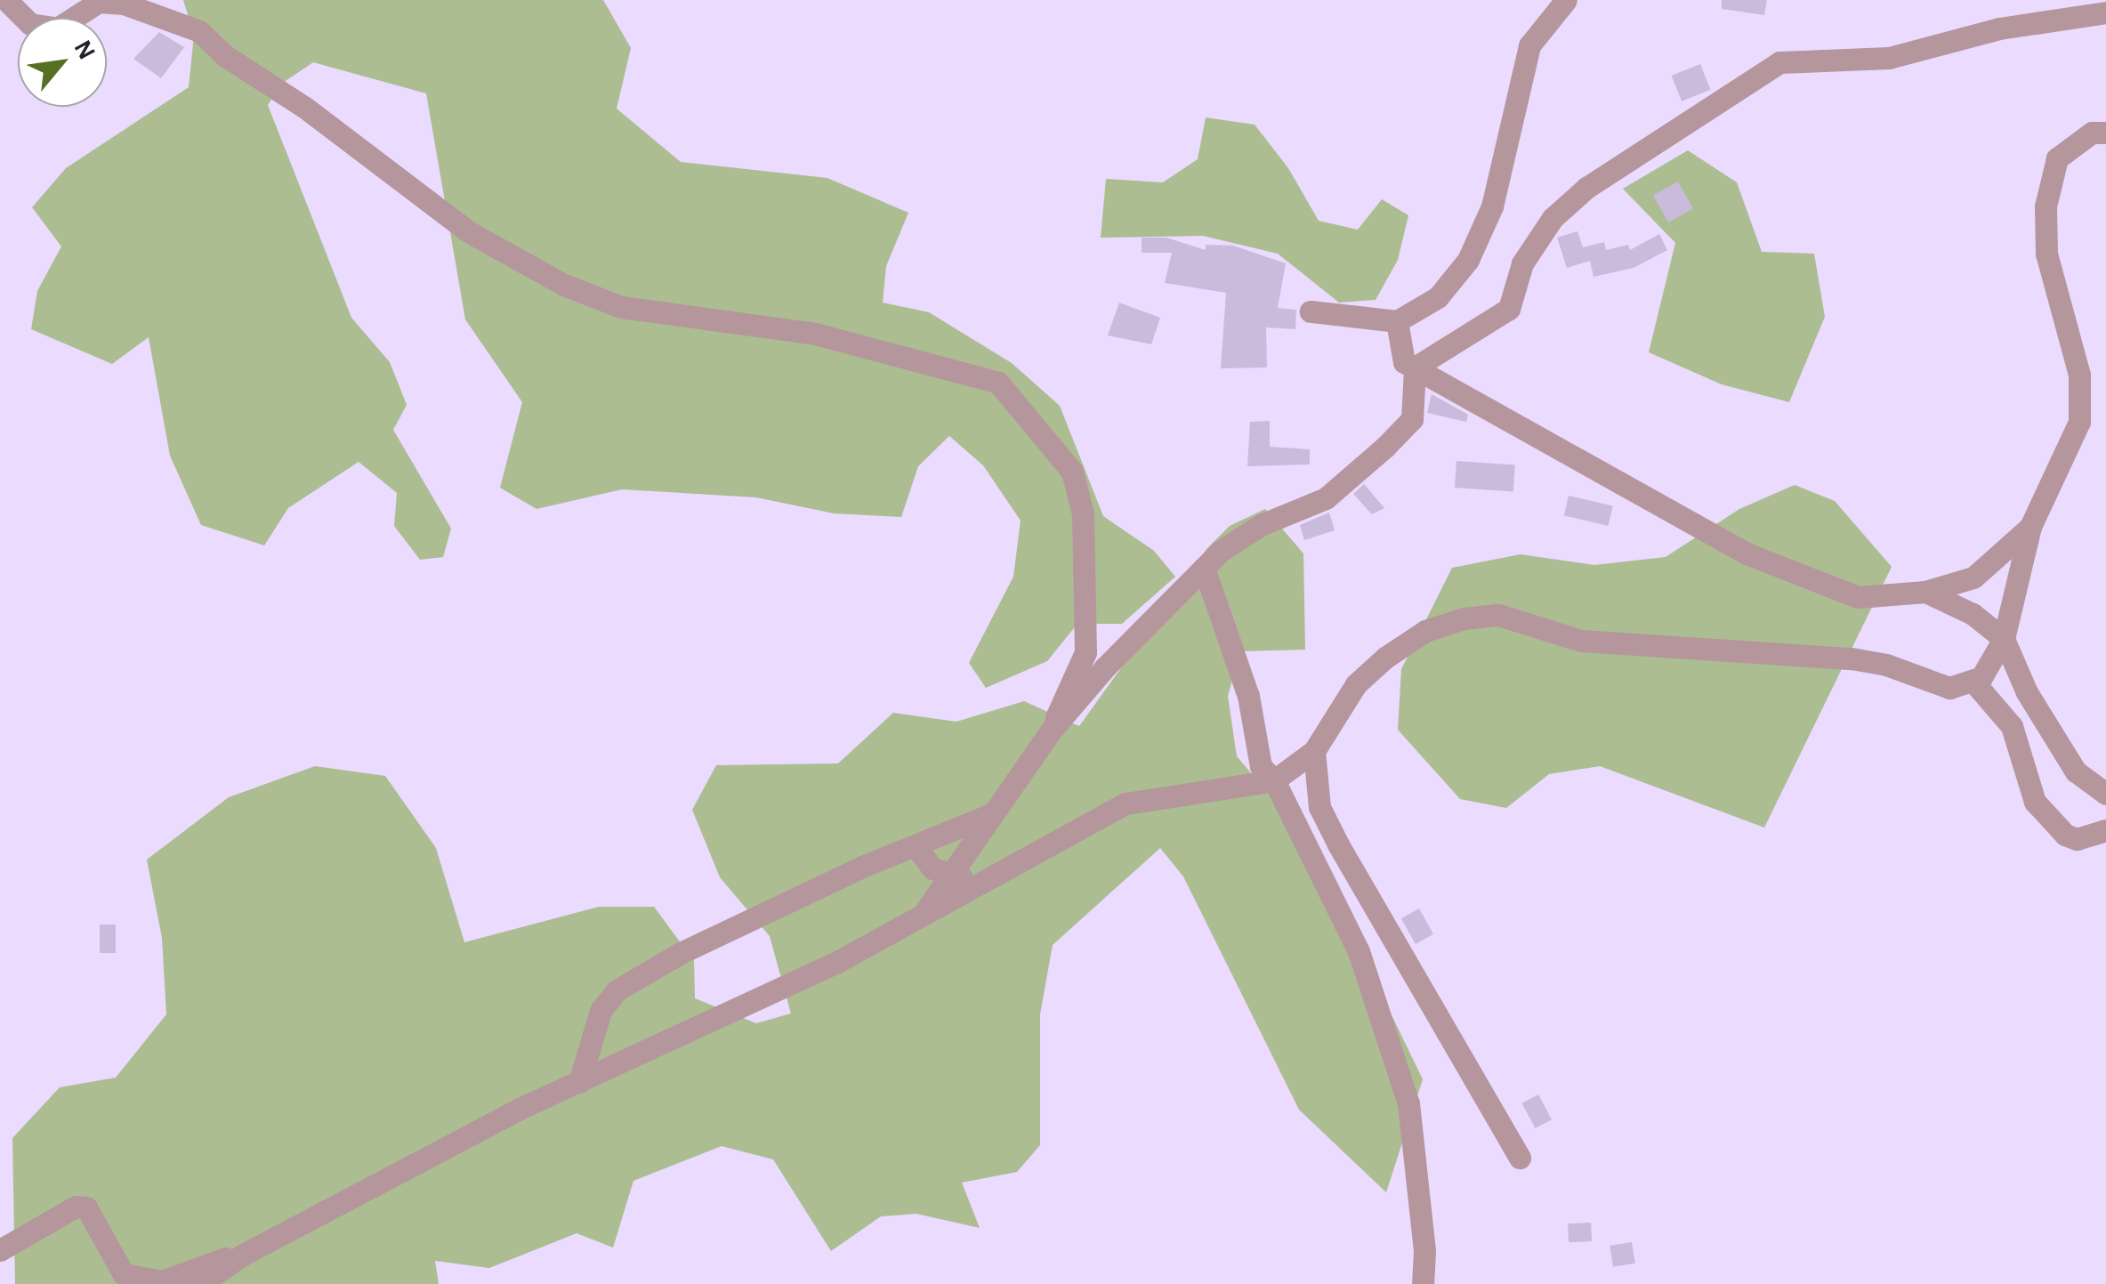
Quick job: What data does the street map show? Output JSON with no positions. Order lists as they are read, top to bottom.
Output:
{
  "north": "top right"
}
